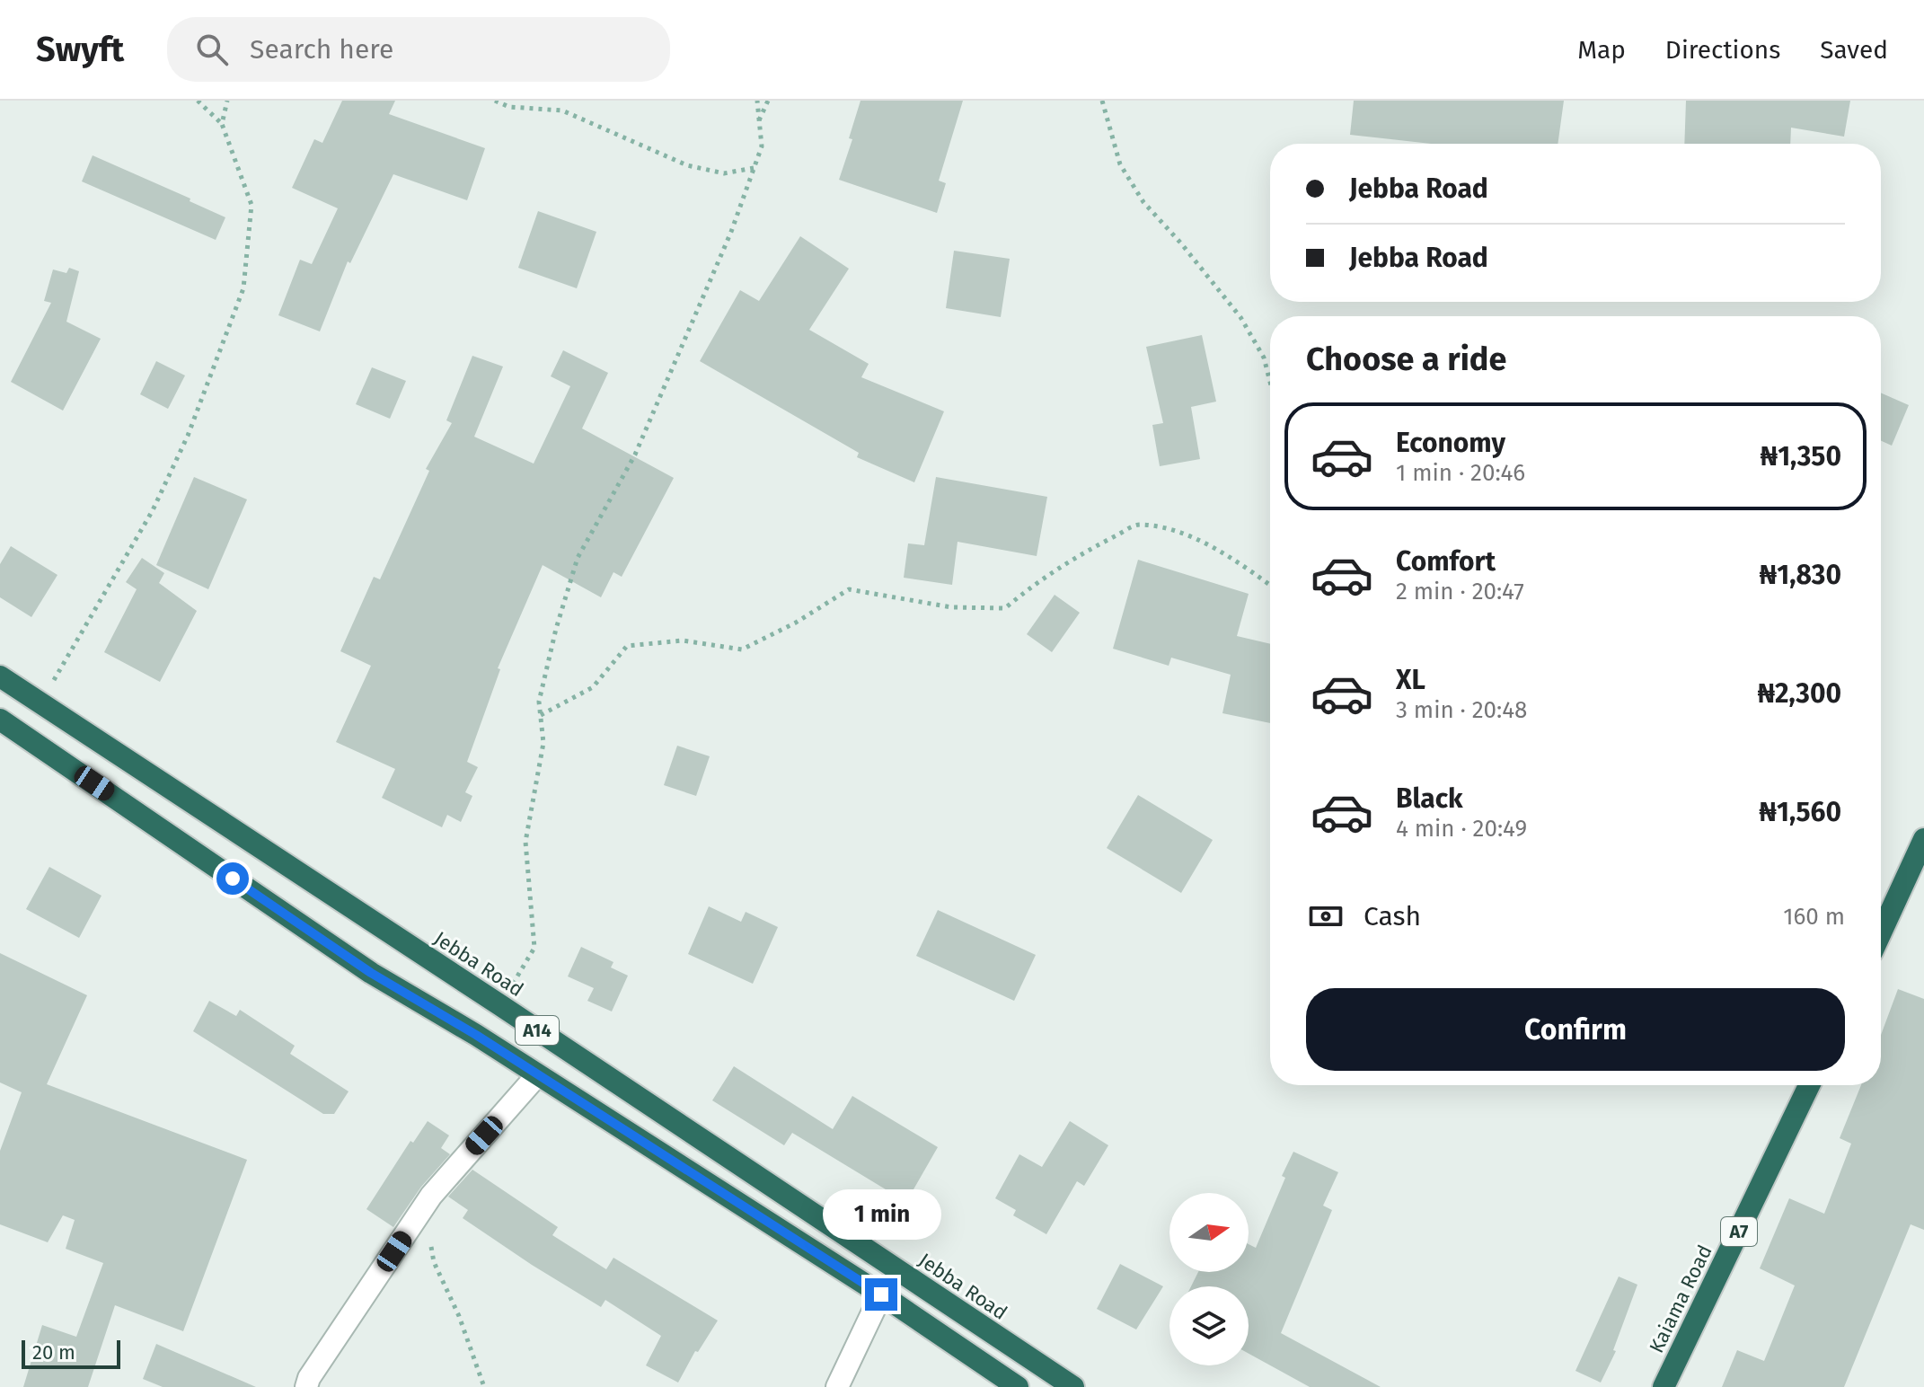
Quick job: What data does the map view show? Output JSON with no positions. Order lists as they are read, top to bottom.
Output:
{
  "streets": {
    "highway": [
      "Jebba Road",
      "A14",
      "A7",
      "Kaiama Road"
    ]
  },
  "scale_bar": "20 m",
  "north": "right",
  "page": {
    "header": "Swyft",
    "search": "Search here",
    "nav": ["Map", "Directions", "Saved"],
    "banner": ["Jebba Road", "Jebba Road"],
    "heading": "Choose a ride",
    "list": [
      {
        "name": "Economy",
        "note": "1 min · 20:46",
        "value": "₦1,350"
      },
      {
        "name": "Comfort",
        "note": "2 min · 20:47",
        "value": "₦1,830"
      },
      {
        "name": "XL",
        "note": "3 min · 20:48",
        "value": "₦2,300"
      },
      {
        "name": "Black",
        "note": "4 min · 20:49",
        "value": "₦1,560"
      }
    ],
    "pay": ["Cash", "160 m"],
    "buttons": "Confirm",
    "bubble": "1 min",
    "scale": "20 m"
  }
}
